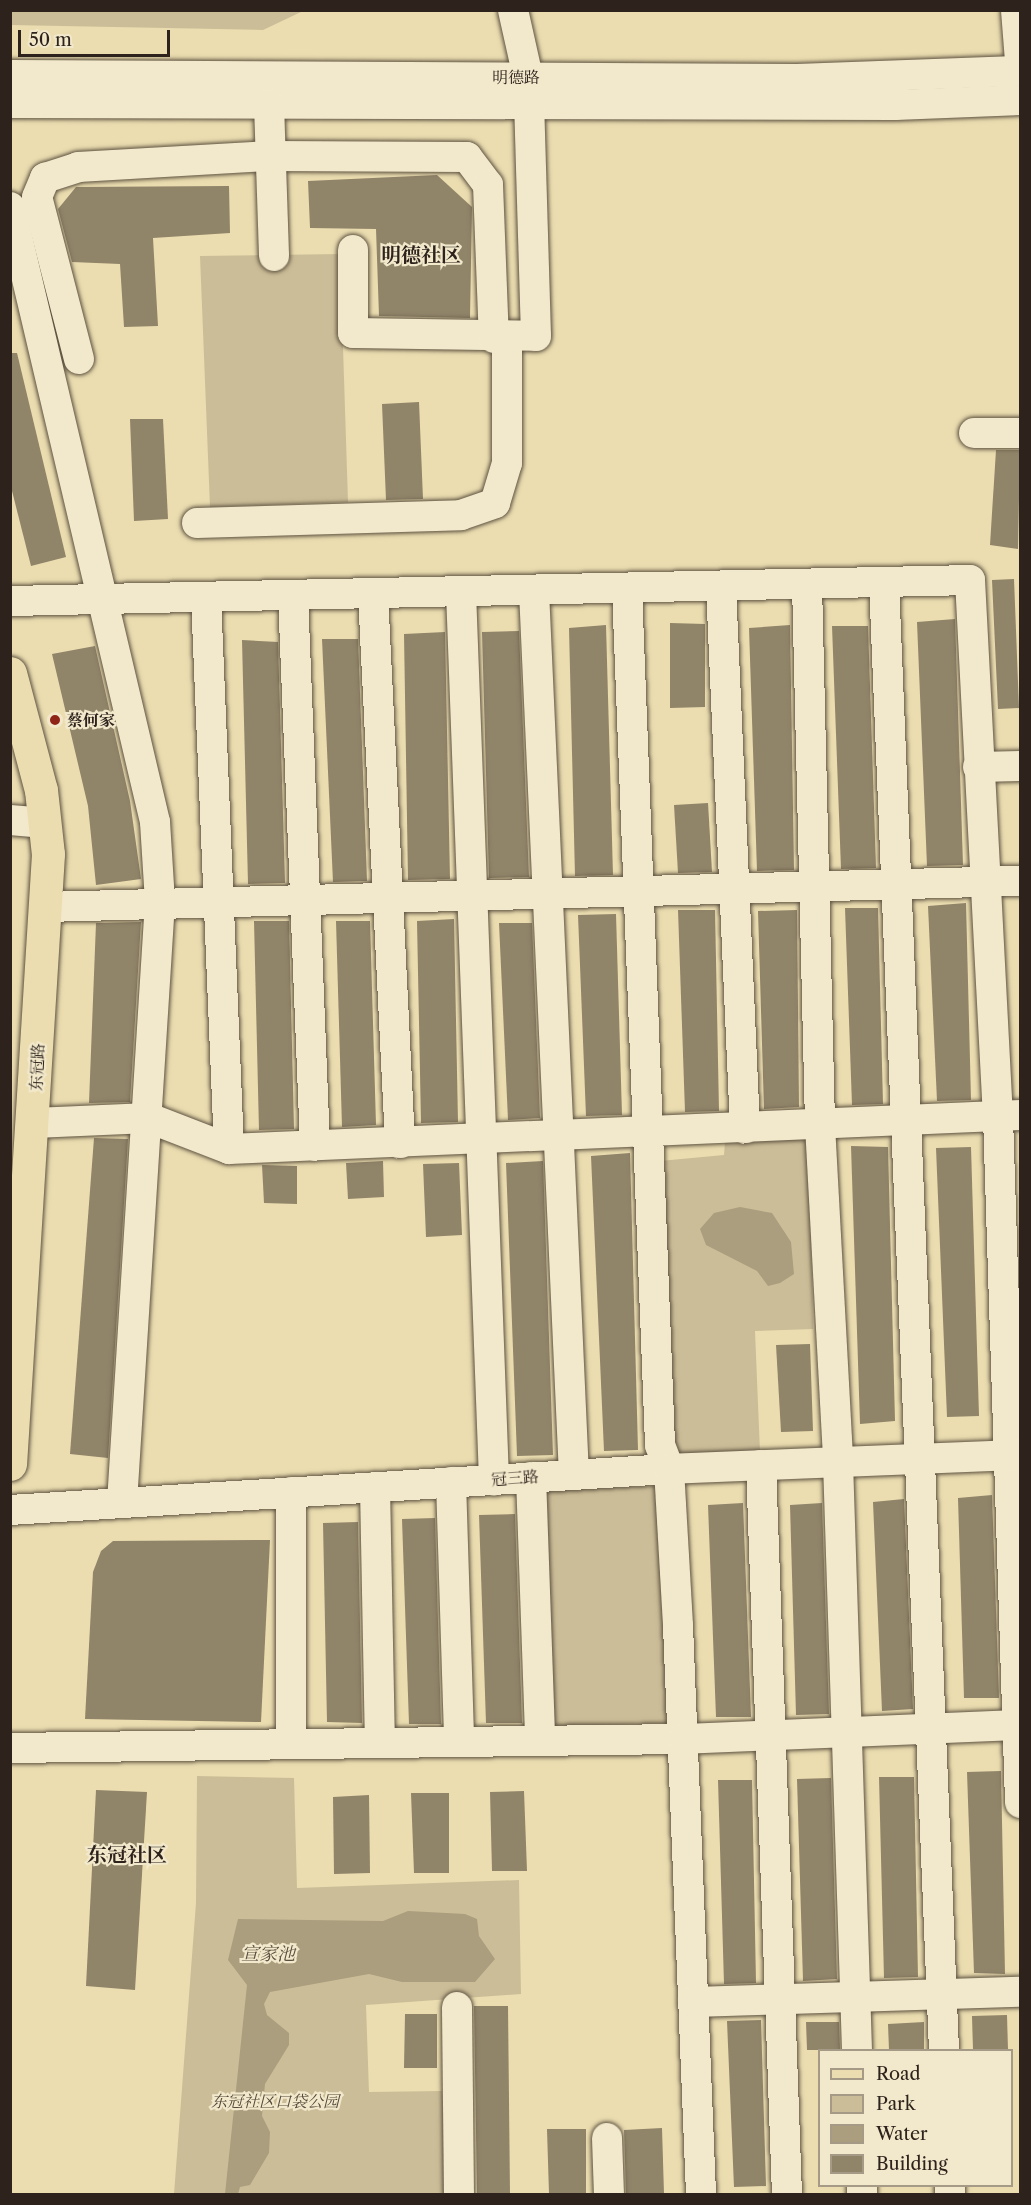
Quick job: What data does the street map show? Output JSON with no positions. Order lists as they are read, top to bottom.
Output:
{
  "streets": {
    "main road": ["东冠路"],
    "street": ["明德路", "冠三路"]
  },
  "districts": ["明德社区", "东冠社区"],
  "water": ["宣家池"],
  "parks": ["东冠社区口袋公园"],
  "places": ["蔡何家"],
  "legend": [
    "Road",
    "Park",
    "Water",
    "Building"
  ],
  "scale_bar": "50 m"
}
